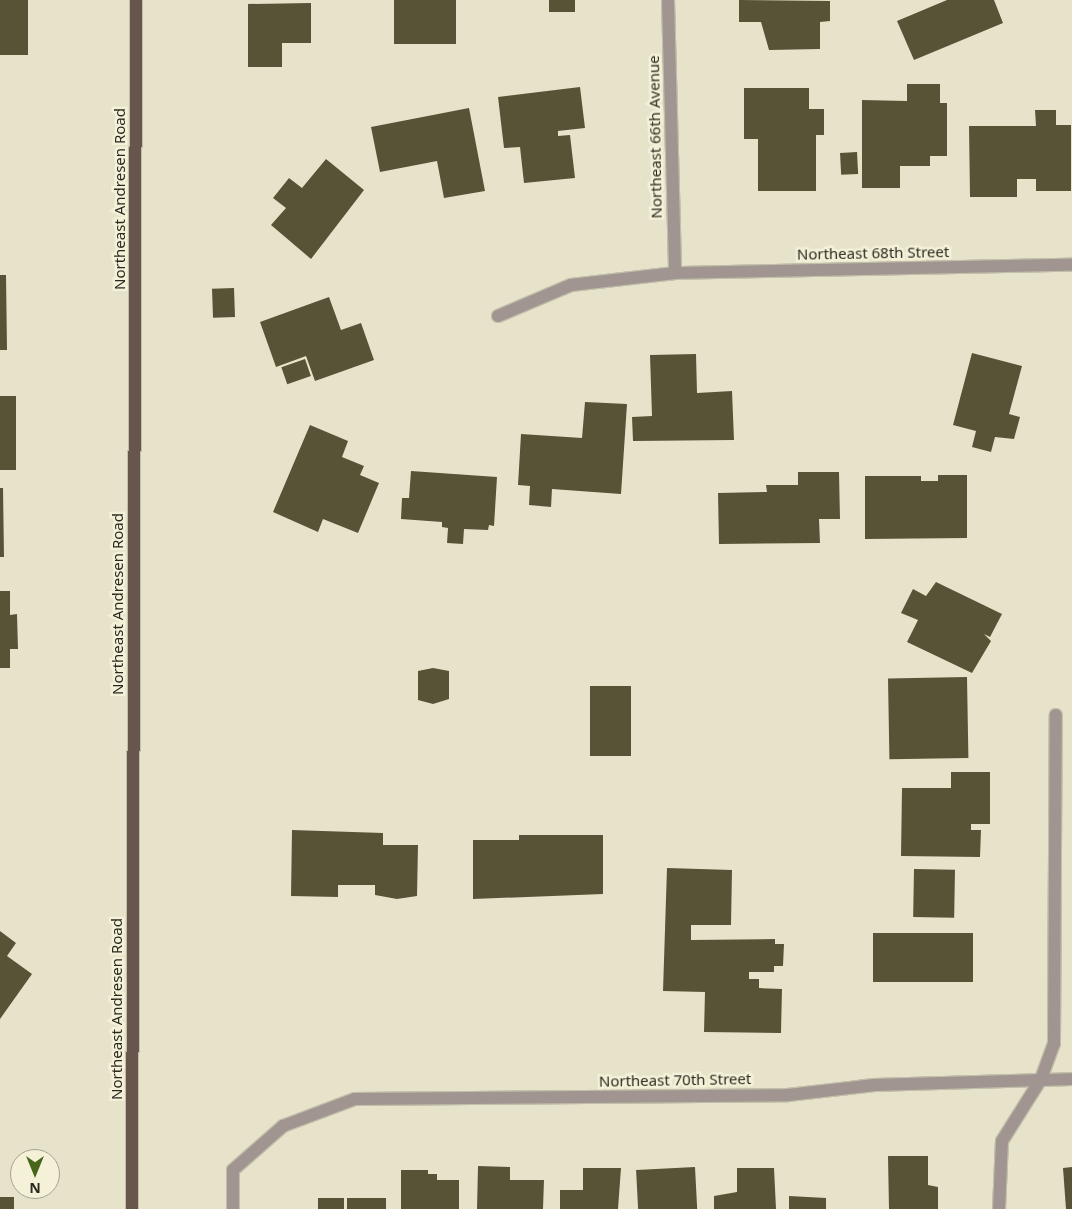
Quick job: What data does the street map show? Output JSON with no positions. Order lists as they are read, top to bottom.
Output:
{
  "streets": {
    "main road": ["Northeast Andresen Road"],
    "street": ["Northeast 66th Avenue", "Northeast 68th Street", "Northeast 70th Street"]
  },
  "crossings": [
    ["Northeast 66th Avenue", "Northeast 68th Street"]
  ],
  "north": "bottom"
}
